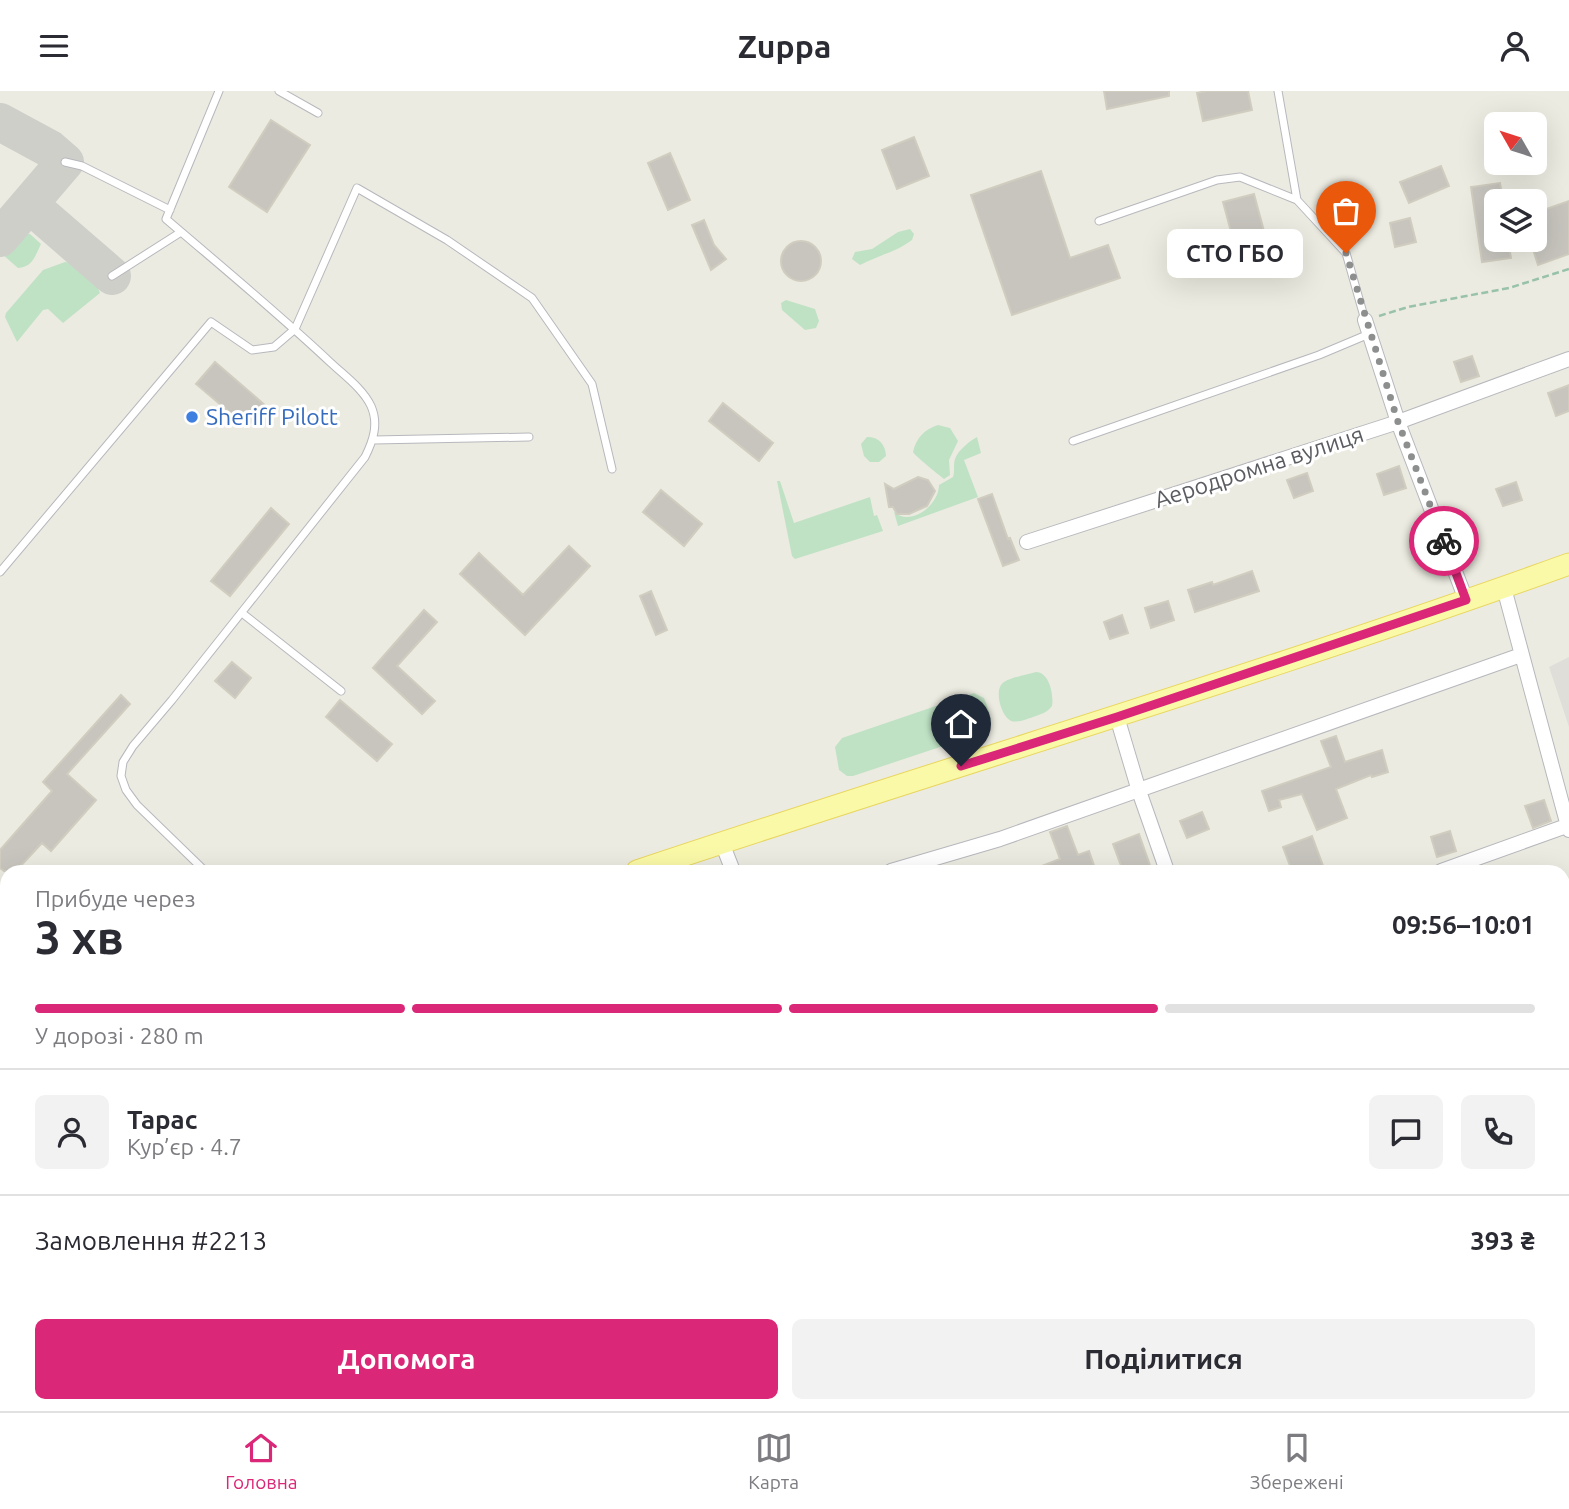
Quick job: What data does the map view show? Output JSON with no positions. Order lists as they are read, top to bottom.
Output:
{
  "streets": {
    "street": ["Аеродромна вулиця"]
  },
  "places": ["СТО ГБО", "Sheriff Pilott"],
  "north": "top left",
  "page": {
    "header": "Zuppa",
    "bubble": "СТО ГБО",
    "heading": ["3 хв", "Прибуде через", "09:56–10:01"],
    "panel": [
      "Тарас",
      "Кур’єр · 4.7",
      "Замовлення #2213",
      "393 ₴"
    ],
    "bar": "У дорозі · 280 m",
    "buttons": ["Допомога", "Поділитися"],
    "tabs": ["Головна", "Карта", "Збережені"]
  }
}
